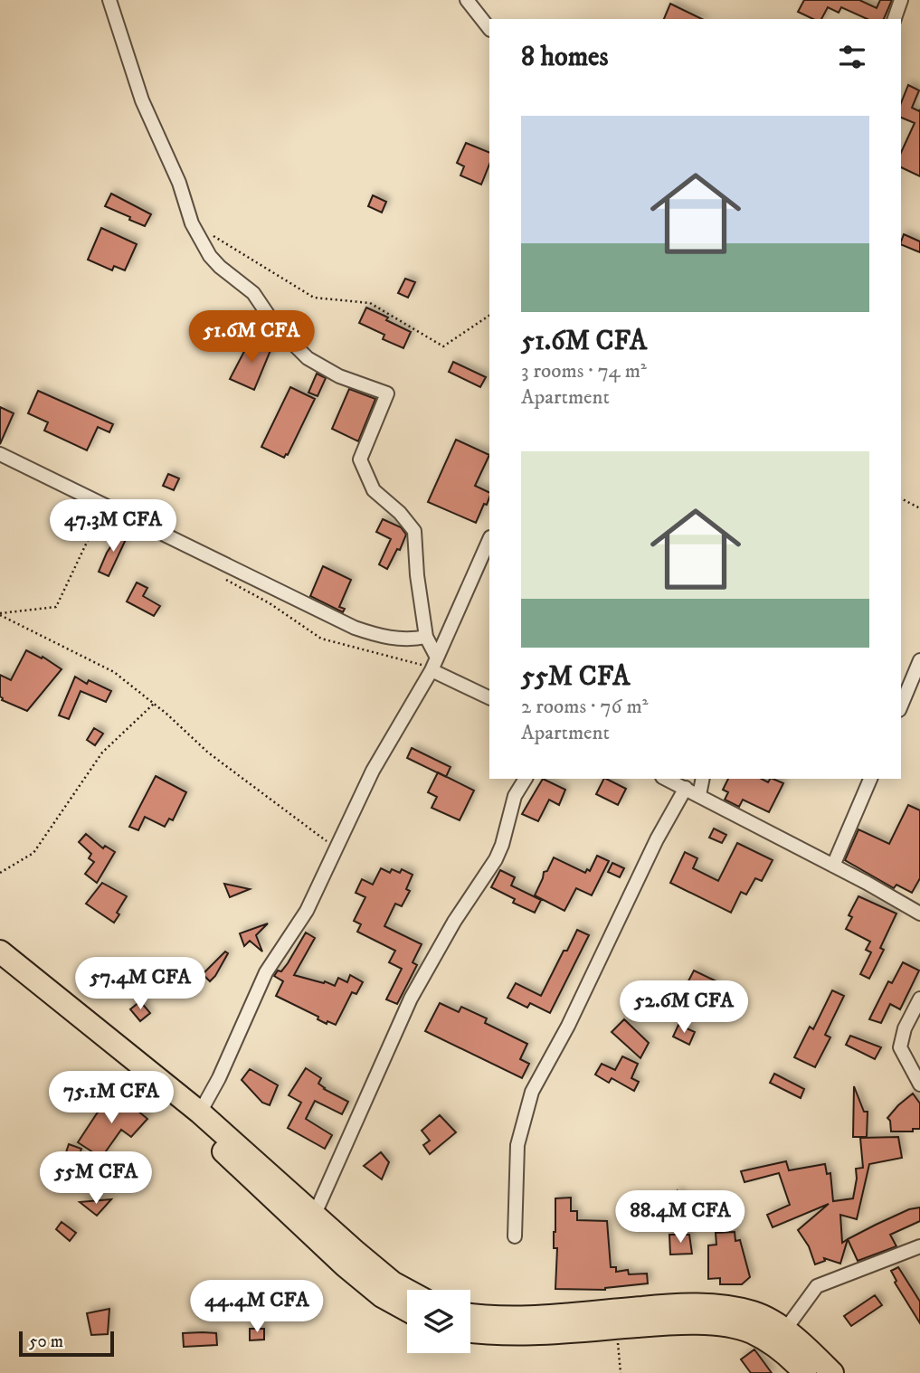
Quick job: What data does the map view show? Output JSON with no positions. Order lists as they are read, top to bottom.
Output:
{
  "scale_bar": "50 m",
  "page": {
    "heading": "8 homes",
    "list": [
      {
        "name": "51.6M CFA",
        "note": "3 rooms · 74 m² · Apartment"
      },
      {
        "name": "55M CFA",
        "note": "2 rooms · 76 m² · Apartment"
      }
    ],
    "price": [
      "51.6M CFA",
      "47.3M CFA",
      "57.4M CFA",
      "52.6M CFA",
      "75.1M CFA",
      "55M CFA",
      "88.4M CFA",
      "44.4M CFA"
    ],
    "scale": "50 m"
  }
}
